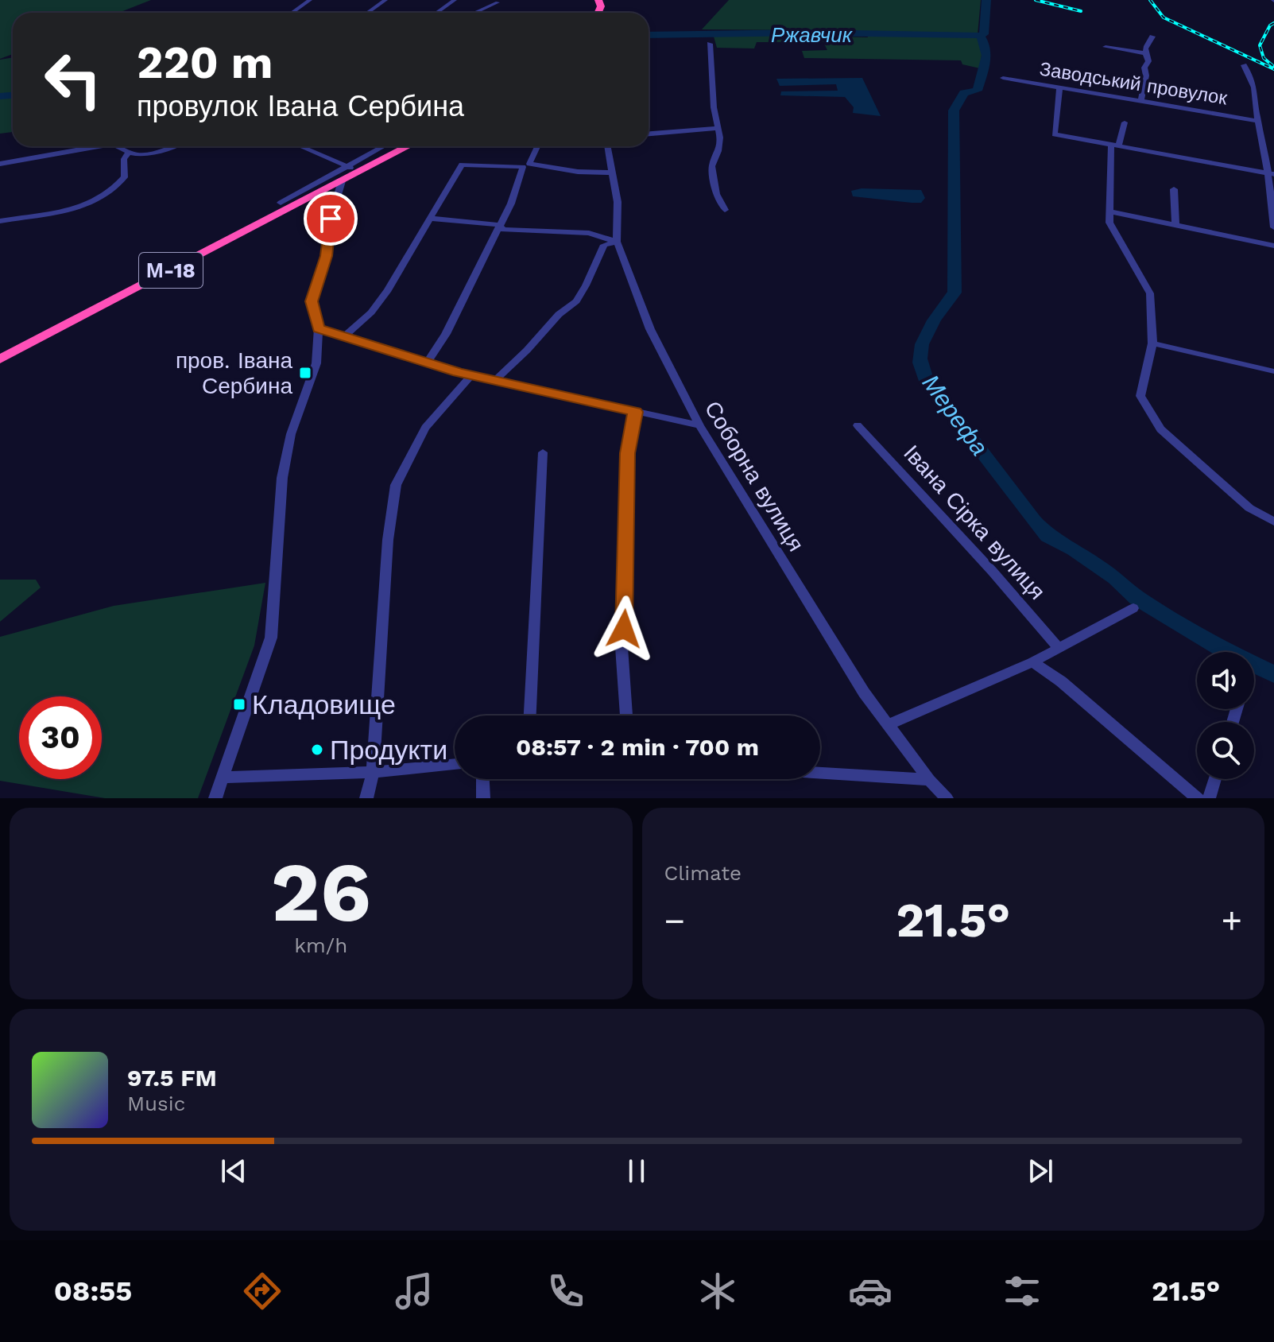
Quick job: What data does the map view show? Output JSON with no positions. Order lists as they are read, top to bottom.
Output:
{
  "streets": {
    "highway": ["М-18"],
    "street": ["Заводський провулок", "Соборна вулиця", "Івана Сірка вулиця"]
  },
  "water": ["Ржавчик", "Мерефа"],
  "places": {
    "transit": ["пров. Івана Сербина", "Кладовище"],
    "other": ["Продукти"]
  },
  "page": {
    "turn": ["220 m", "провулок Івана Сербина"],
    "limit": "30",
    "trip": "08:57 · 2 min · 700 m",
    "tile": [
      ["26", "km/h"],
      "Climate"
    ],
    "heat": ["−", "21.5°", "+"],
    "song": ["97.5 FM", "Music"],
    "tabs": ["08:55", "21.5°"]
  }
}
